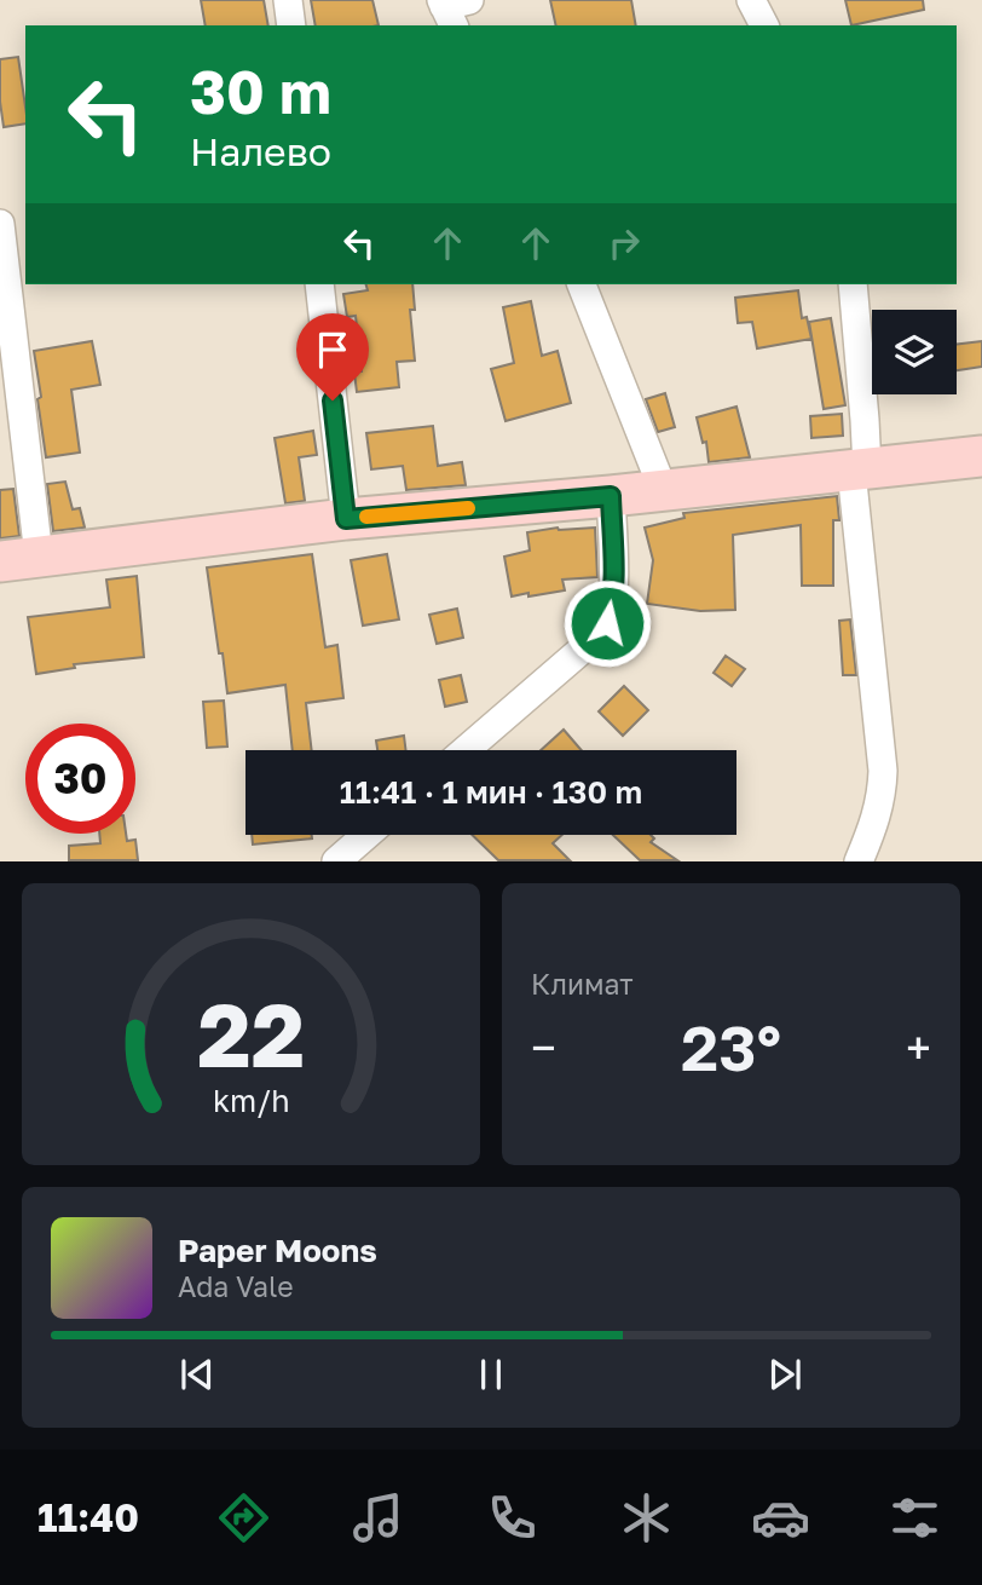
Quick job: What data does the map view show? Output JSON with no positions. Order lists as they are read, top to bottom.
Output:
{
  "page": {
    "turn": ["30 m", "Налево"],
    "limit": "30",
    "trip": "11:41 · 1 мин · 130 m",
    "tile": "Климат",
    "heat": ["−", "23°", "+"],
    "song": ["Paper Moons", "Ada Vale"],
    "tabs": "11:40",
    "gauge": ["22", "km/h"]
  }
}
